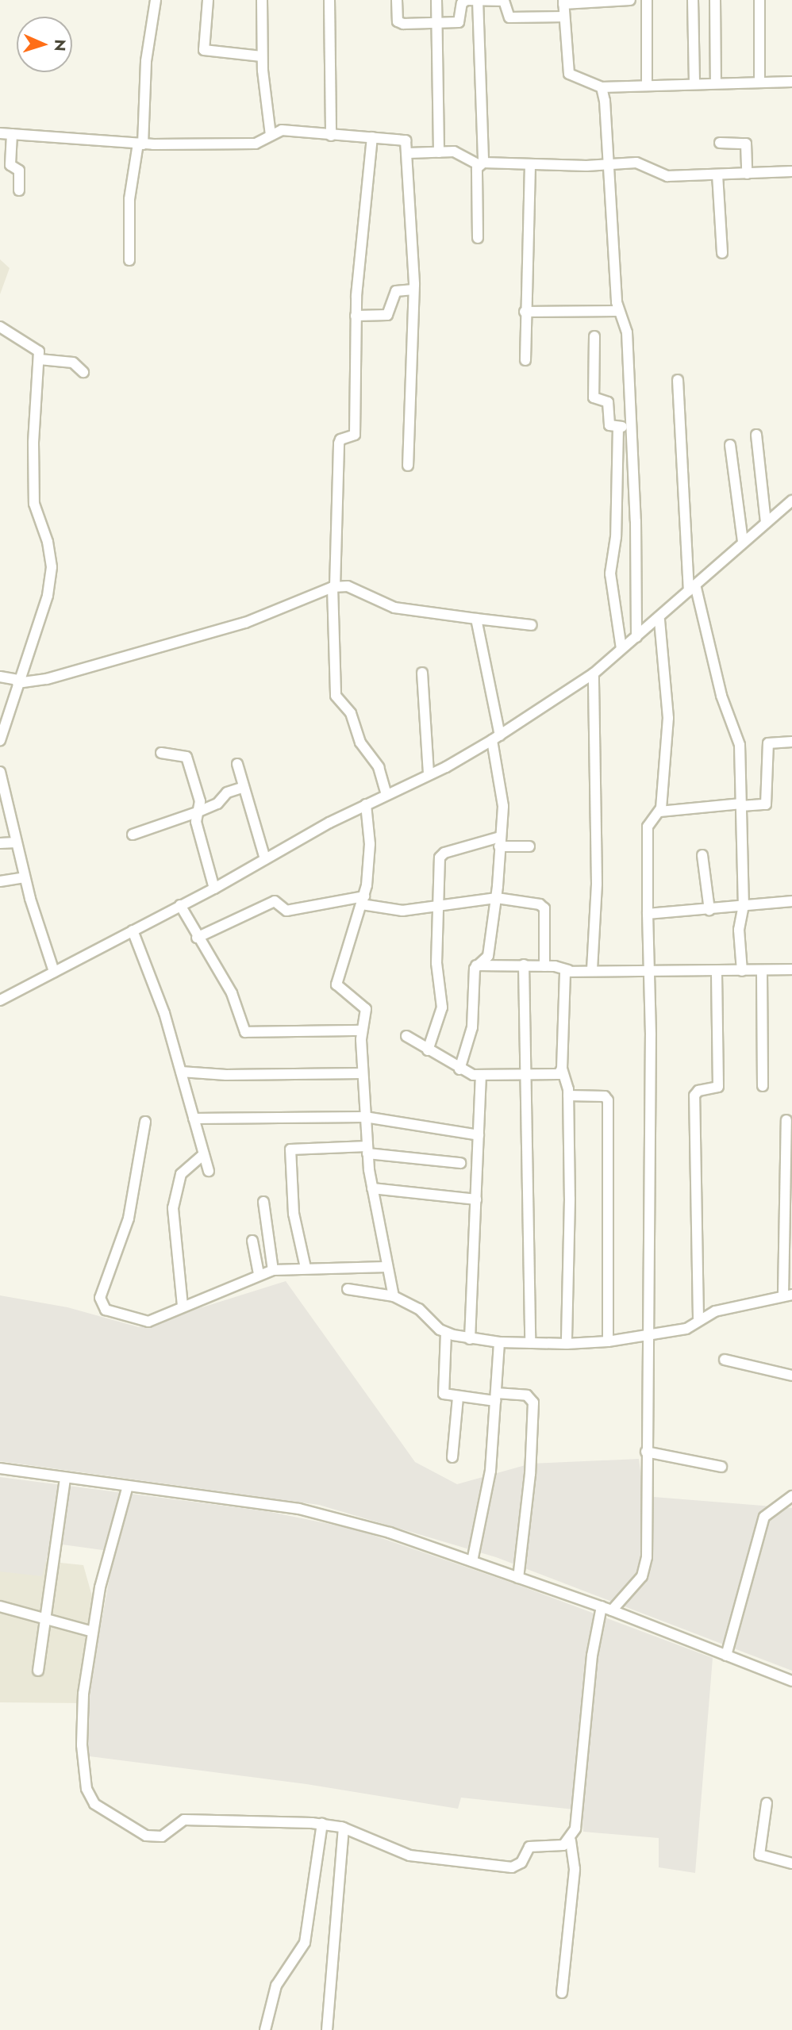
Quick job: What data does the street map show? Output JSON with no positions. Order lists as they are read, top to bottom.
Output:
{
  "north": "right"
}
